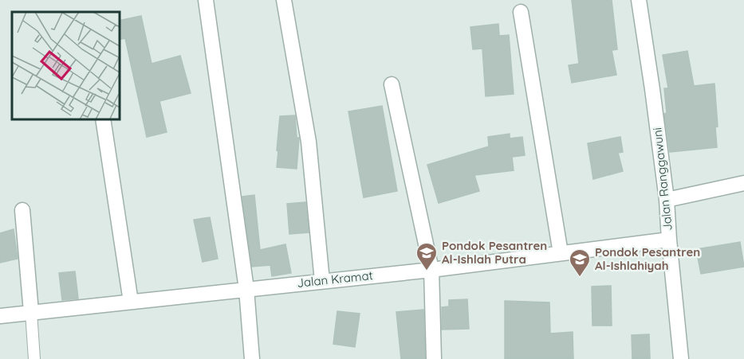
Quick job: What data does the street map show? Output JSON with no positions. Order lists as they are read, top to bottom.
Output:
{
  "streets": {
    "street": ["Jalan Ranggawuni", "Jalan Kramat"]
  },
  "crossings": [
    ["Jalan Ranggawuni", "Jalan Kramat"]
  ],
  "places": {
    "school or university": ["Pondok Pesantren Al-Ishlah Putra", "Pondok Pesantren Al-Ishlahiyah"]
  }
}
